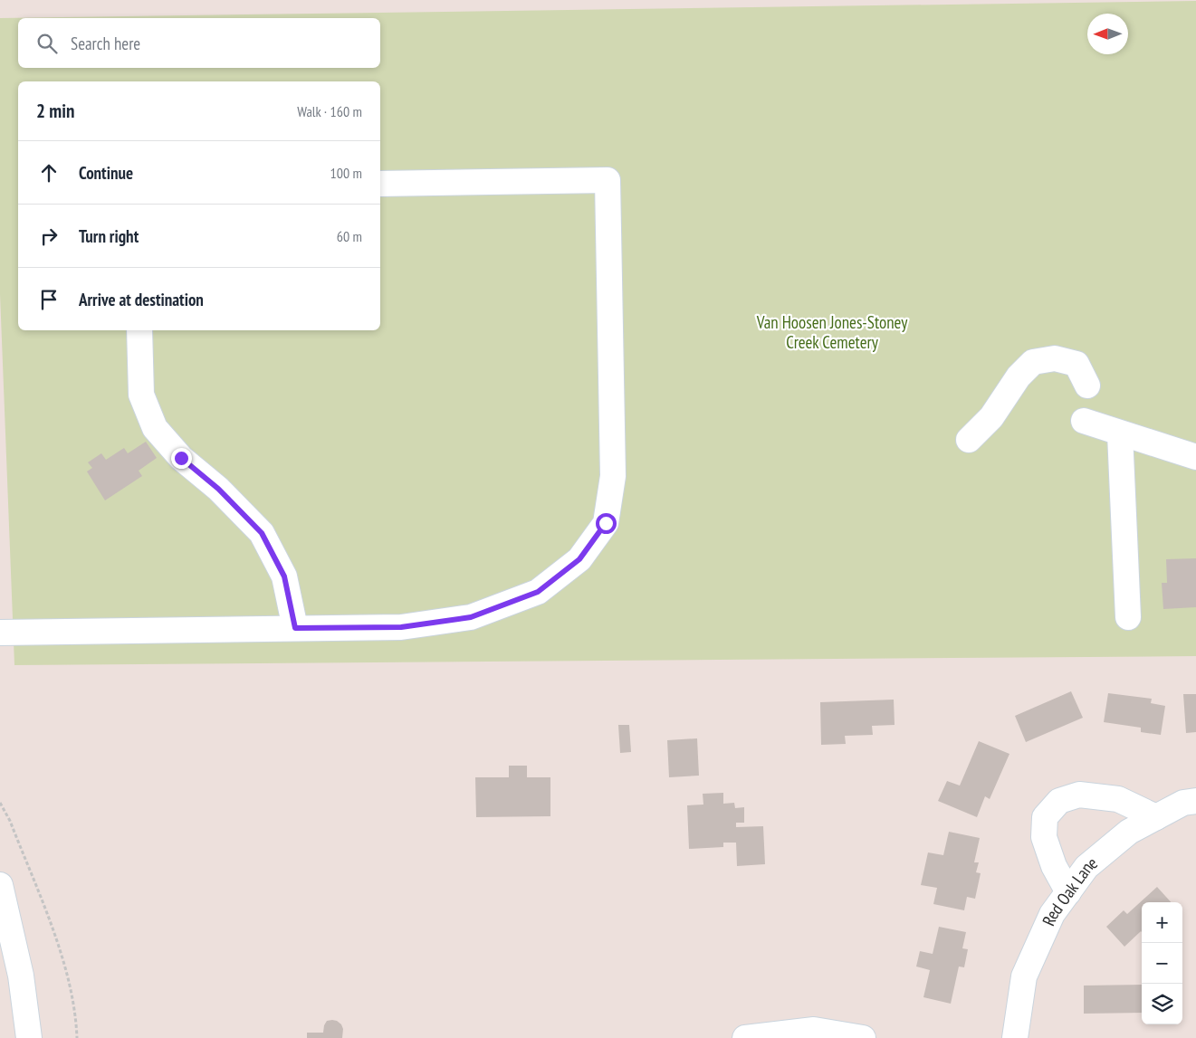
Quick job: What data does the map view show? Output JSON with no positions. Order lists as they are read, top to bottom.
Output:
{
  "streets": {
    "street": ["Red Oak Lane"]
  },
  "parks": ["Van Hoosen Jones-Stoney Creek Cemetery"],
  "north": "left",
  "page": {
    "search": "Search here",
    "heading": ["2 min", "Walk · 160 m"],
    "list": [
      ["Continue", "100 m"],
      ["Turn right", "60 m"],
      "Arrive at destination"
    ],
    "map_buttons": ["+", "−"]
  }
}
